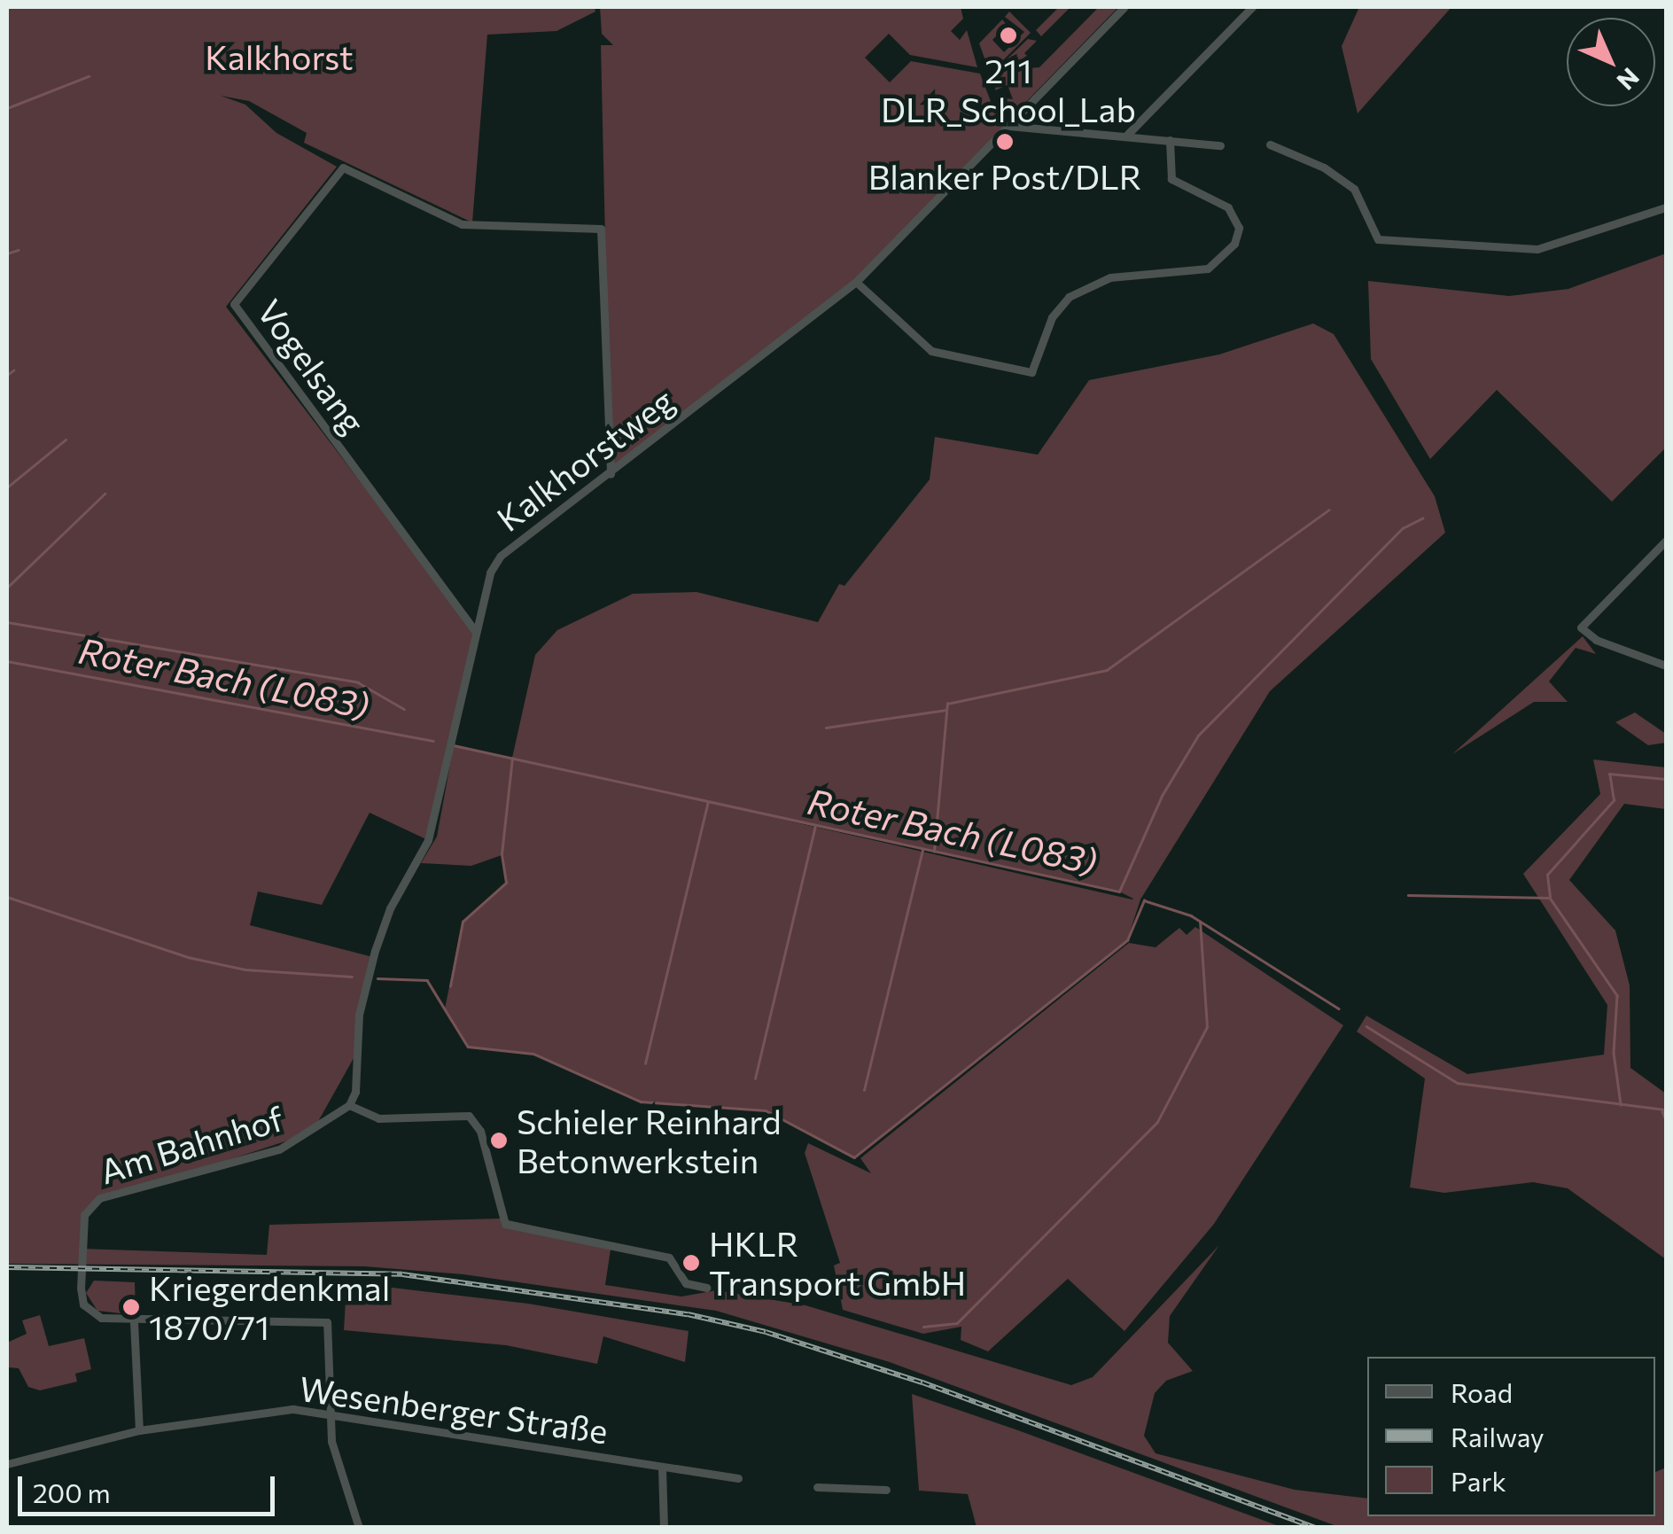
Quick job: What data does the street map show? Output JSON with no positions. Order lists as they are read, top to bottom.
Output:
{
  "streets": {
    "street": [
      "Vogelsang",
      "Kalkhorstweg",
      "Am Bahnhof",
      "Wesenberger Straße"
    ]
  },
  "crossings": [
    ["Vogelsang", "Kalkhorstweg"],
    ["Kalkhorstweg", "Am Bahnhof"]
  ],
  "water": ["Roter Bach (L083)"],
  "parks": ["Kalkhorst"],
  "places": [
    "211 DLR_School_Lab",
    "Blanker Post/DLR",
    "Schieler Reinhard Betonwerkstein",
    "HKLR Transport GmbH",
    "Kriegerdenkmal 1870/71"
  ],
  "legend": ["Road", "Railway", "Park"],
  "scale_bar": "200 m",
  "north": "bottom right"
}
